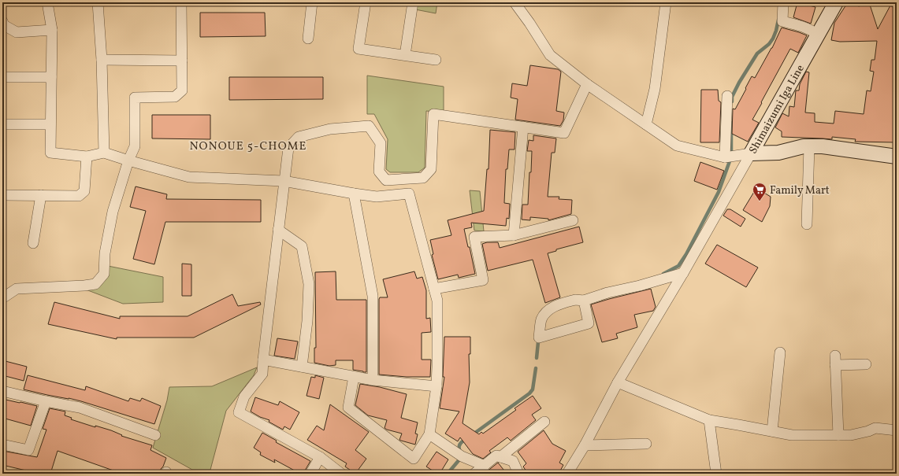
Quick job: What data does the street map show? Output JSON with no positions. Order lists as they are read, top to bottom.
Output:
{
  "streets": {
    "main road": ["Shimaizumi Iga Line"]
  },
  "districts": ["NONOUE 5-CHOME"],
  "places": {
    "supermarket": ["Family Mart"]
  }
}
